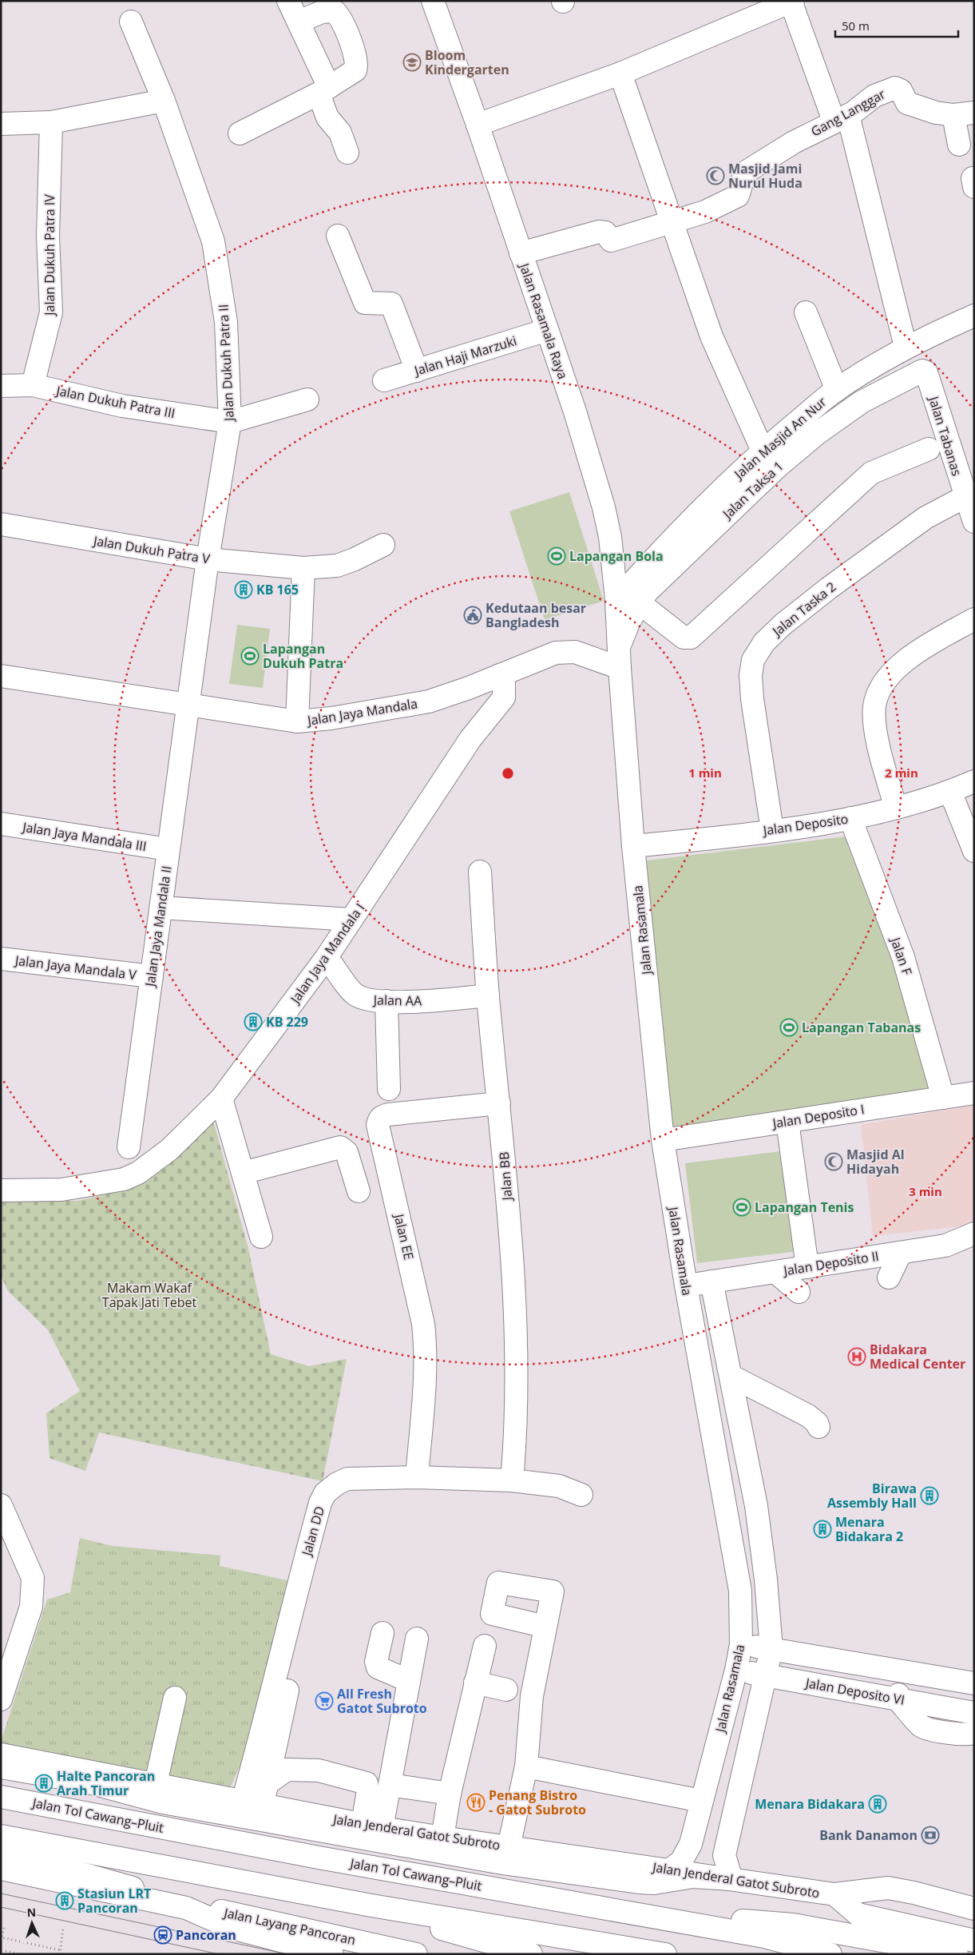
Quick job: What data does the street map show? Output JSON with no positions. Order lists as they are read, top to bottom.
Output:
{
  "streets": {
    "main road": [
      "Gang Langgar",
      "Jalan Dukuh Patra IV",
      "Jalan Rasamala Raya",
      "Jalan Haji Marzuki",
      "Jalan Dukuh Patra II",
      "Jalan Dukuh Patra III",
      "Jalan Tabanas",
      "Jalan Masjid An Nur",
      "Jalan Taksa 1",
      "Jalan Dukuh Patra V",
      "Jalan Taska 2",
      "Jalan Jaya Mandala",
      "Jalan Deposito",
      "Jalan Jaya Mandala III",
      "Jalan Jaya Mandala II",
      "Jalan Rasamala",
      "Jalan Jaya Mandala I",
      "Jalan F",
      "Jalan Jaya Mandala V",
      "Jalan AA",
      "Jalan Deposito I",
      "Jalan BB",
      "Jalan EE",
      "Jalan Deposito II",
      "Jalan DD",
      "Jalan Deposito VI",
      "Jalan Tol Cawang–Pluit",
      "Jalan Jenderal Gatot Subroto",
      "Jalan Layang Pancoran"
    ]
  },
  "crossings": [
    ["Jalan Dukuh Patra IV", "Jalan Dukuh Patra III"],
    ["Jalan Rasamala Raya", "Jalan Haji Marzuki"],
    ["Jalan Rasamala Raya", "Jalan Masjid An Nur"],
    ["Jalan Rasamala Raya", "Jalan Taksa 1"],
    ["Jalan Rasamala Raya", "Jalan Jaya Mandala"],
    ["Jalan Rasamala Raya", "Jalan Rasamala"],
    ["Jalan Dukuh Patra II", "Jalan Dukuh Patra III"],
    ["Jalan Dukuh Patra II", "Jalan Dukuh Patra V"],
    ["Jalan Dukuh Patra II", "Jalan Jaya Mandala"],
    ["Jalan Dukuh Patra II", "Jalan Jaya Mandala II"],
    ["Jalan Tabanas", "Jalan Taksa 1"],
    ["Jalan Tabanas", "Jalan Taska 2"],
    ["Jalan Taksa 1", "Jalan Jaya Mandala"],
    ["Jalan Taksa 1", "Jalan Rasamala"],
    ["Jalan Taska 2", "Jalan Deposito"],
    ["Jalan Jaya Mandala", "Jalan Jaya Mandala II"],
    ["Jalan Jaya Mandala", "Jalan Rasamala"],
    ["Jalan Jaya Mandala", "Jalan Jaya Mandala I"],
    ["Jalan Deposito", "Jalan Rasamala"],
    ["Jalan Deposito", "Jalan F"],
    ["Jalan Jaya Mandala III", "Jalan Jaya Mandala II"],
    ["Jalan Jaya Mandala II", "Jalan Jaya Mandala V"],
    ["Jalan Rasamala", "Jalan Deposito I"],
    ["Jalan Rasamala", "Jalan Deposito II"],
    ["Jalan Rasamala", "Jalan Deposito VI"],
    ["Jalan Rasamala", "Jalan Jenderal Gatot Subroto"],
    ["Jalan Jaya Mandala I", "Jalan AA"],
    ["Jalan F", "Jalan Deposito I"],
    ["Jalan AA", "Jalan BB"],
    ["Jalan BB", "Jalan EE"],
    ["Jalan BB", "Jalan DD"],
    ["Jalan EE", "Jalan DD"],
    ["Jalan DD", "Jalan Jenderal Gatot Subroto"]
  ],
  "parks": ["Makam Wakaf Tapak Jati Tebet"],
  "places": {
    "school or university": ["Bloom Kindergarten"],
    "mosque": ["Masjid Jami Nurul Huda", "Masjid Al Hidayah"],
    "sports": [
      "Lapangan Bola",
      "Lapangan Dukuh Patra",
      "Lapangan Tabanas",
      "Lapangan Tenis"
    ],
    "building": [
      "KB 165",
      "KB 229",
      "Birawa Assembly Hall",
      "Menara Bidakara 2",
      "Halte Pancoran Arah Timur",
      "Menara Bidakara",
      "Stasiun LRT Pancoran"
    ],
    "public building": ["Kedutaan besar Bangladesh"],
    "hospital": ["Bidakara Medical Center"],
    "supermarket": ["All Fresh Gatot Subroto"],
    "restaurant": ["Penang Bistro - Gatot Subroto"],
    "bank": ["Bank Danamon"],
    "station": ["Pancoran"]
  },
  "scale_bar": "50 m",
  "north": "top",
  "rings": ["1 min", "2 min", "3 min"]
}
